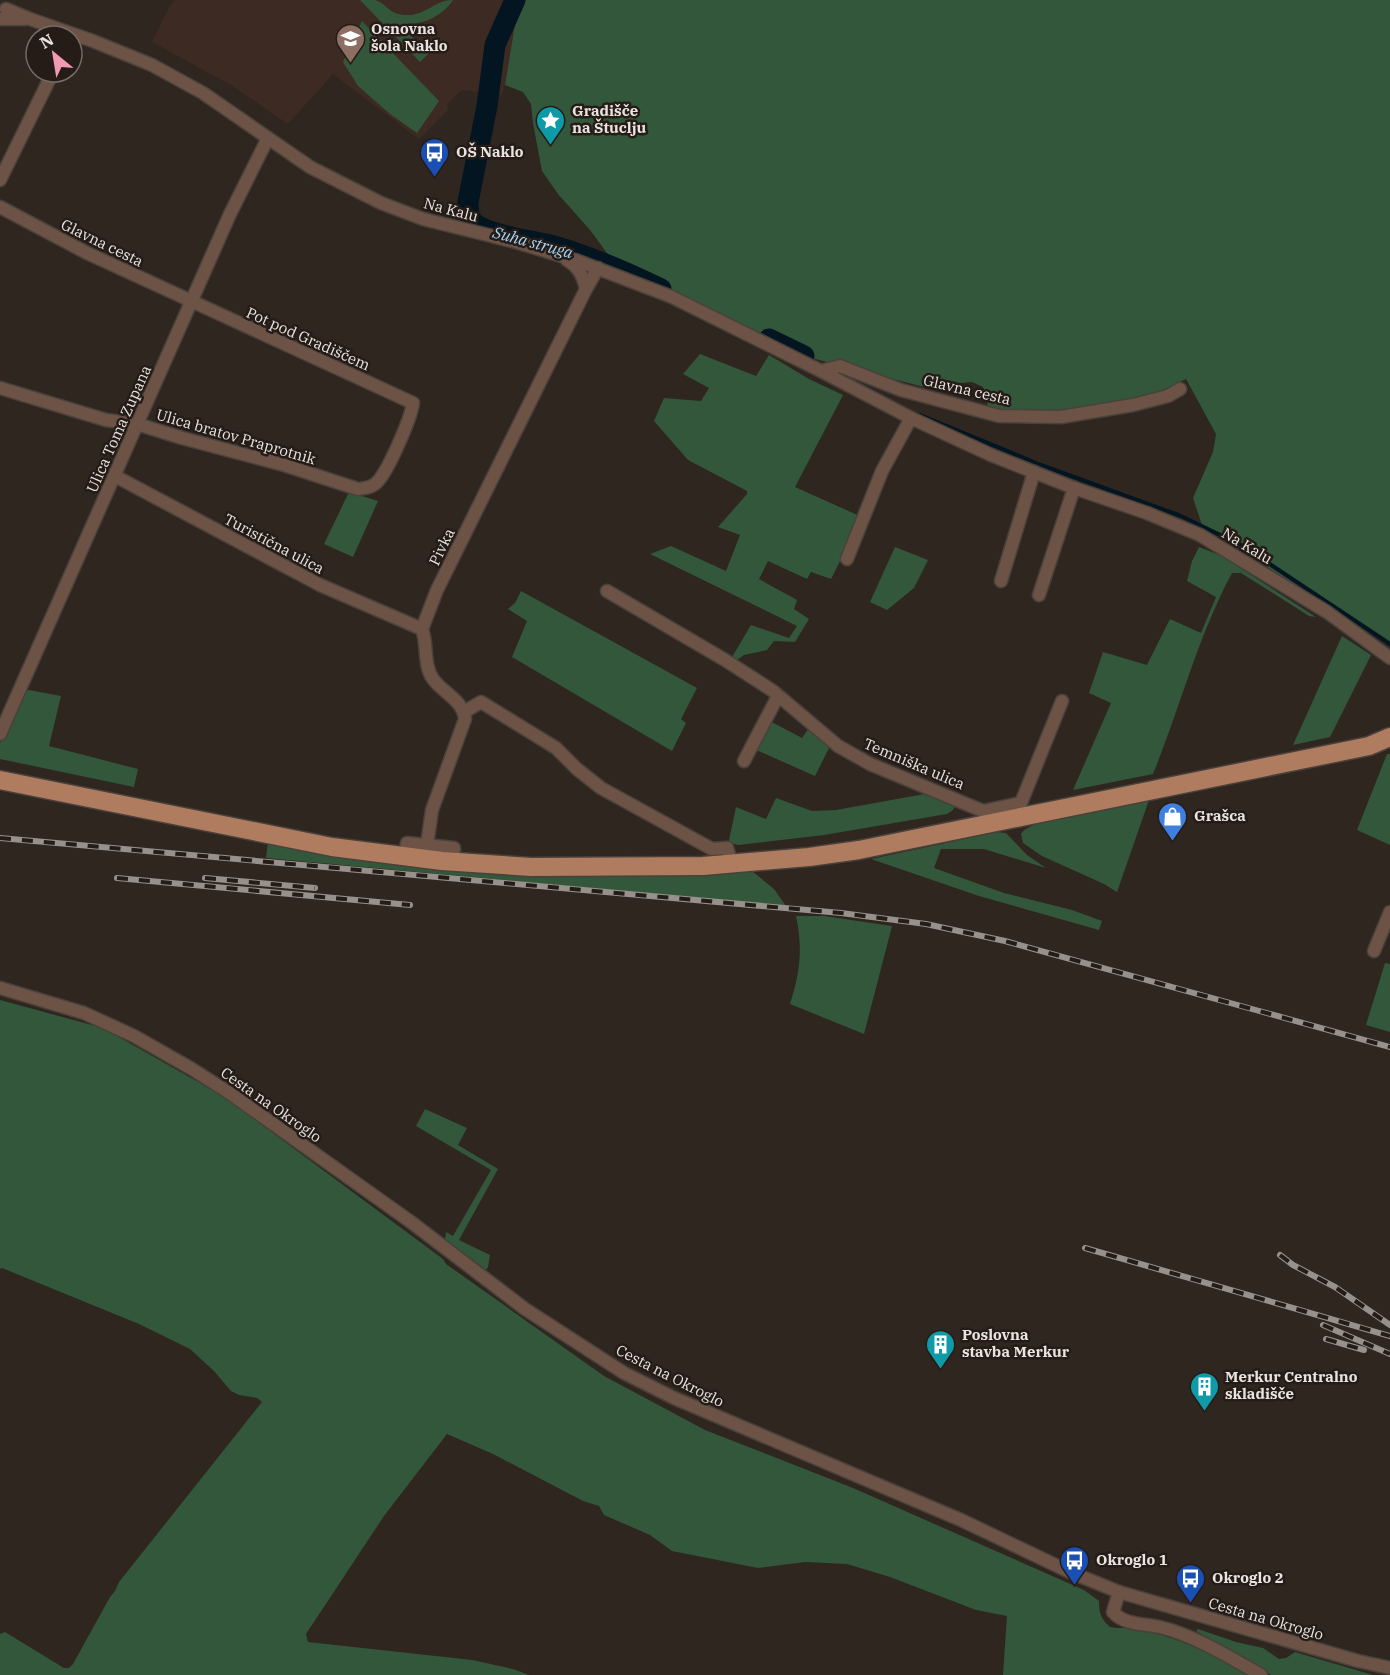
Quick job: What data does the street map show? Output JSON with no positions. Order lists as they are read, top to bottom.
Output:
{
  "streets": {
    "street": [
      "Na Kalu",
      "Glavna cesta",
      "Pot pod Gradiščem",
      "Ulica Toma Zupana",
      "Ulica bratov Praprotnik",
      "Turistična ulica",
      "Pivka",
      "Temniška ulica",
      "Cesta na Okroglo"
    ]
  },
  "crossings": [
    ["Na Kalu", "Glavna cesta"],
    ["Na Kalu", "Ulica Toma Zupana"],
    ["Na Kalu", "Pivka"],
    ["Glavna cesta", "Pot pod Gradiščem"],
    ["Glavna cesta", "Ulica Toma Zupana"],
    ["Pot pod Gradiščem", "Ulica Toma Zupana"],
    ["Pot pod Gradiščem", "Ulica bratov Praprotnik"],
    ["Ulica Toma Zupana", "Ulica bratov Praprotnik"],
    ["Ulica Toma Zupana", "Turistična ulica"],
    ["Turistična ulica", "Pivka"]
  ],
  "water": ["Suha struga"],
  "places": {
    "school or university": ["Osnovna šola Naklo"],
    "place": ["Gradišče na Štuclju"],
    "bus stop": ["OŠ Naklo", "Okroglo 1", "Okroglo 2"],
    "shop": ["Grašca"],
    "building": ["Poslovna stavba Merkur", "Merkur Centralno skladišče"]
  },
  "north": "top left"
}
